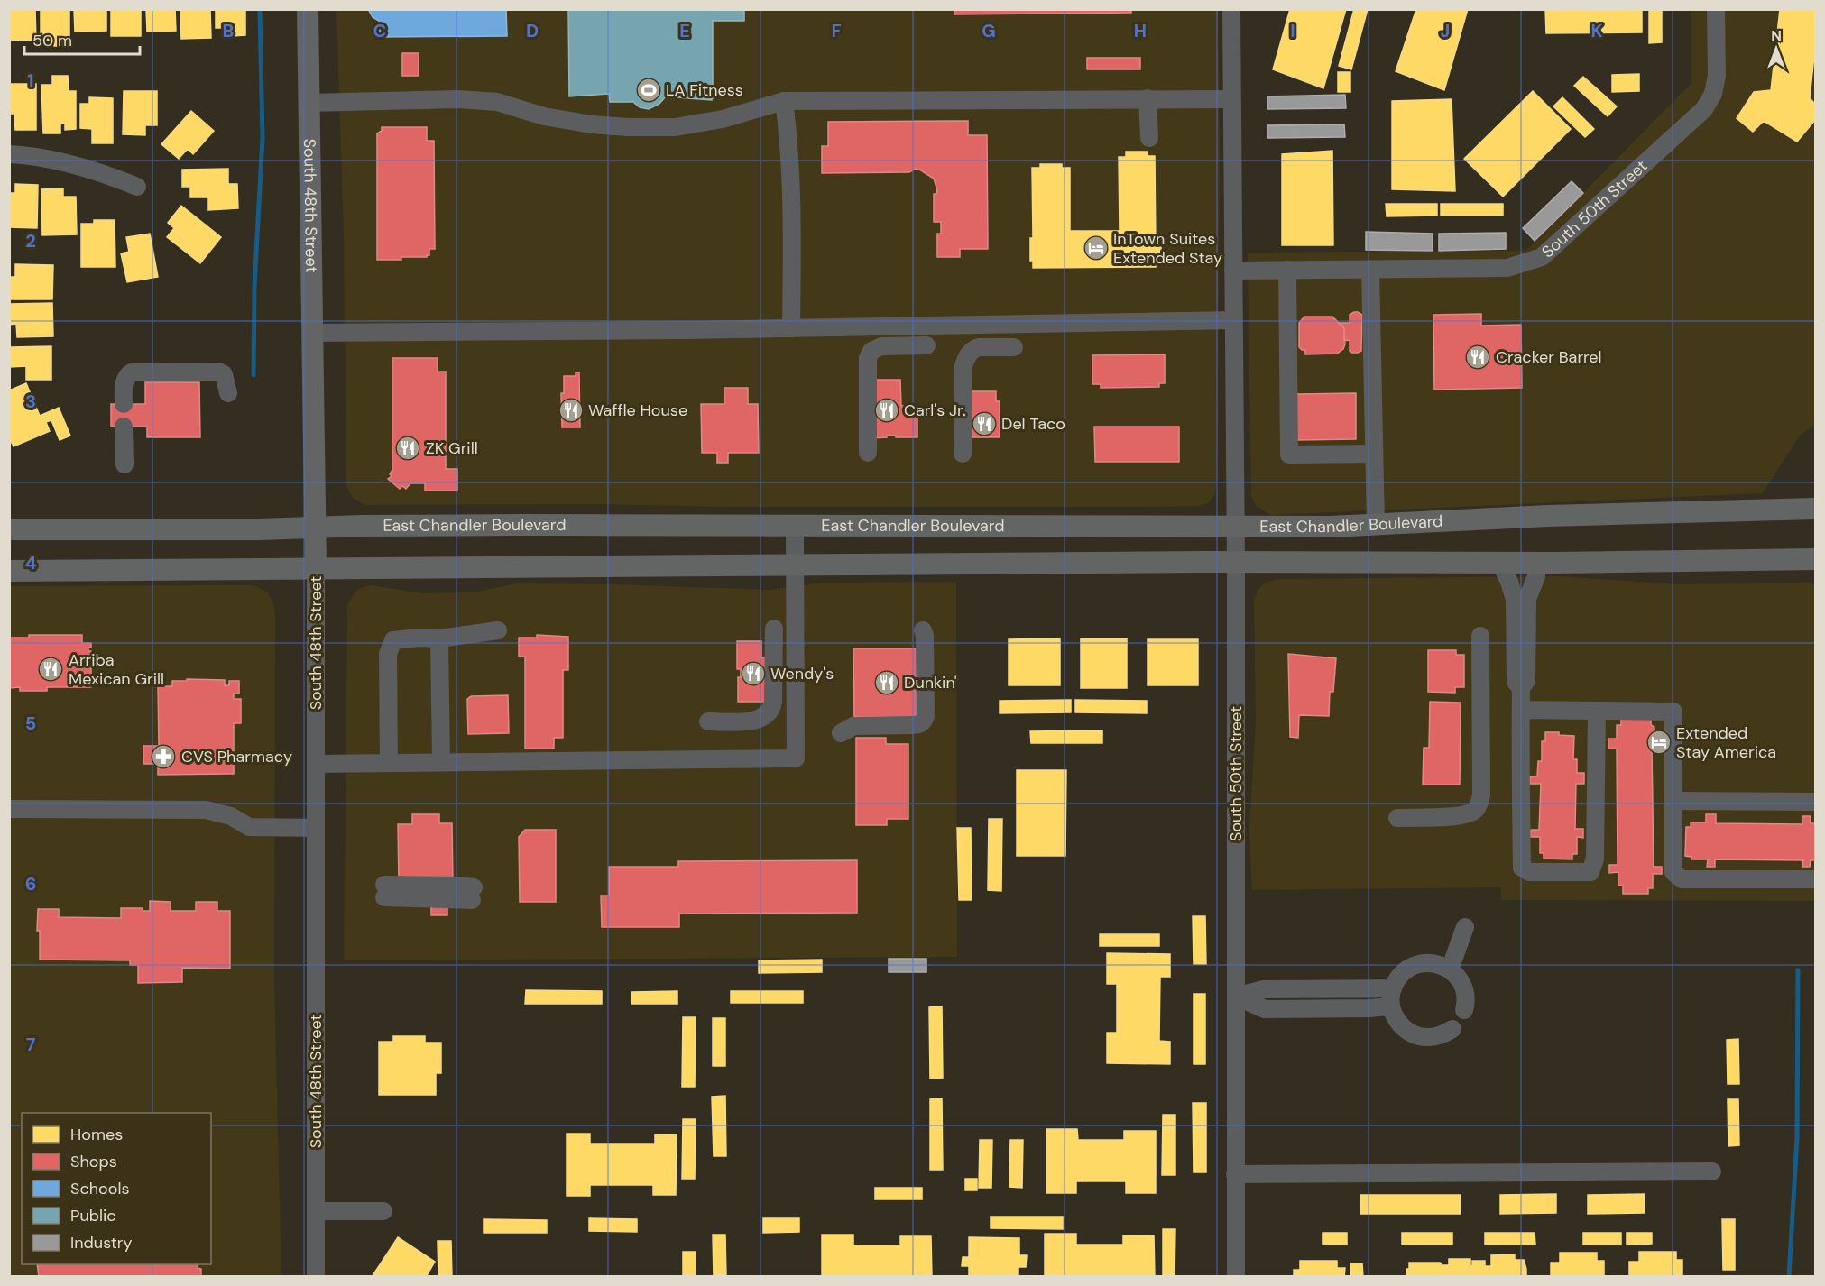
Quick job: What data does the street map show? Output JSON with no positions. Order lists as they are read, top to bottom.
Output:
{
  "streets": {
    "main road": ["South 48th Street", "East Chandler Boulevard"],
    "street": ["South 50th Street"]
  },
  "crossings": [
    ["South 48th Street", "East Chandler Boulevard"],
    ["South 50th Street", "East Chandler Boulevard"]
  ],
  "places": {
    "sports": ["LA Fitness"],
    "hotel": ["InTown Suites Extended Stay", "Extended Stay America"],
    "restaurant": [
      "Cracker Barrel",
      "Waffle House",
      "Carl's Jr.",
      "Del Taco",
      "ZK Grill",
      "Arriba Mexican Grill",
      "Wendy's",
      "Dunkin'"
    ],
    "pharmacy": ["CVS Pharmacy"]
  },
  "legend": [
    "Homes",
    "Shops",
    "Schools",
    "Public",
    "Industry"
  ],
  "scale_bar": "50 m",
  "north": "top",
  "grid": {
    "columns": [
      "B",
      "C",
      "D",
      "E",
      "F",
      "G",
      "H",
      "I",
      "J",
      "K"
    ],
    "rows": [
      "1",
      "2",
      "3",
      "4",
      "5",
      "6",
      "7"
    ]
  }
}
